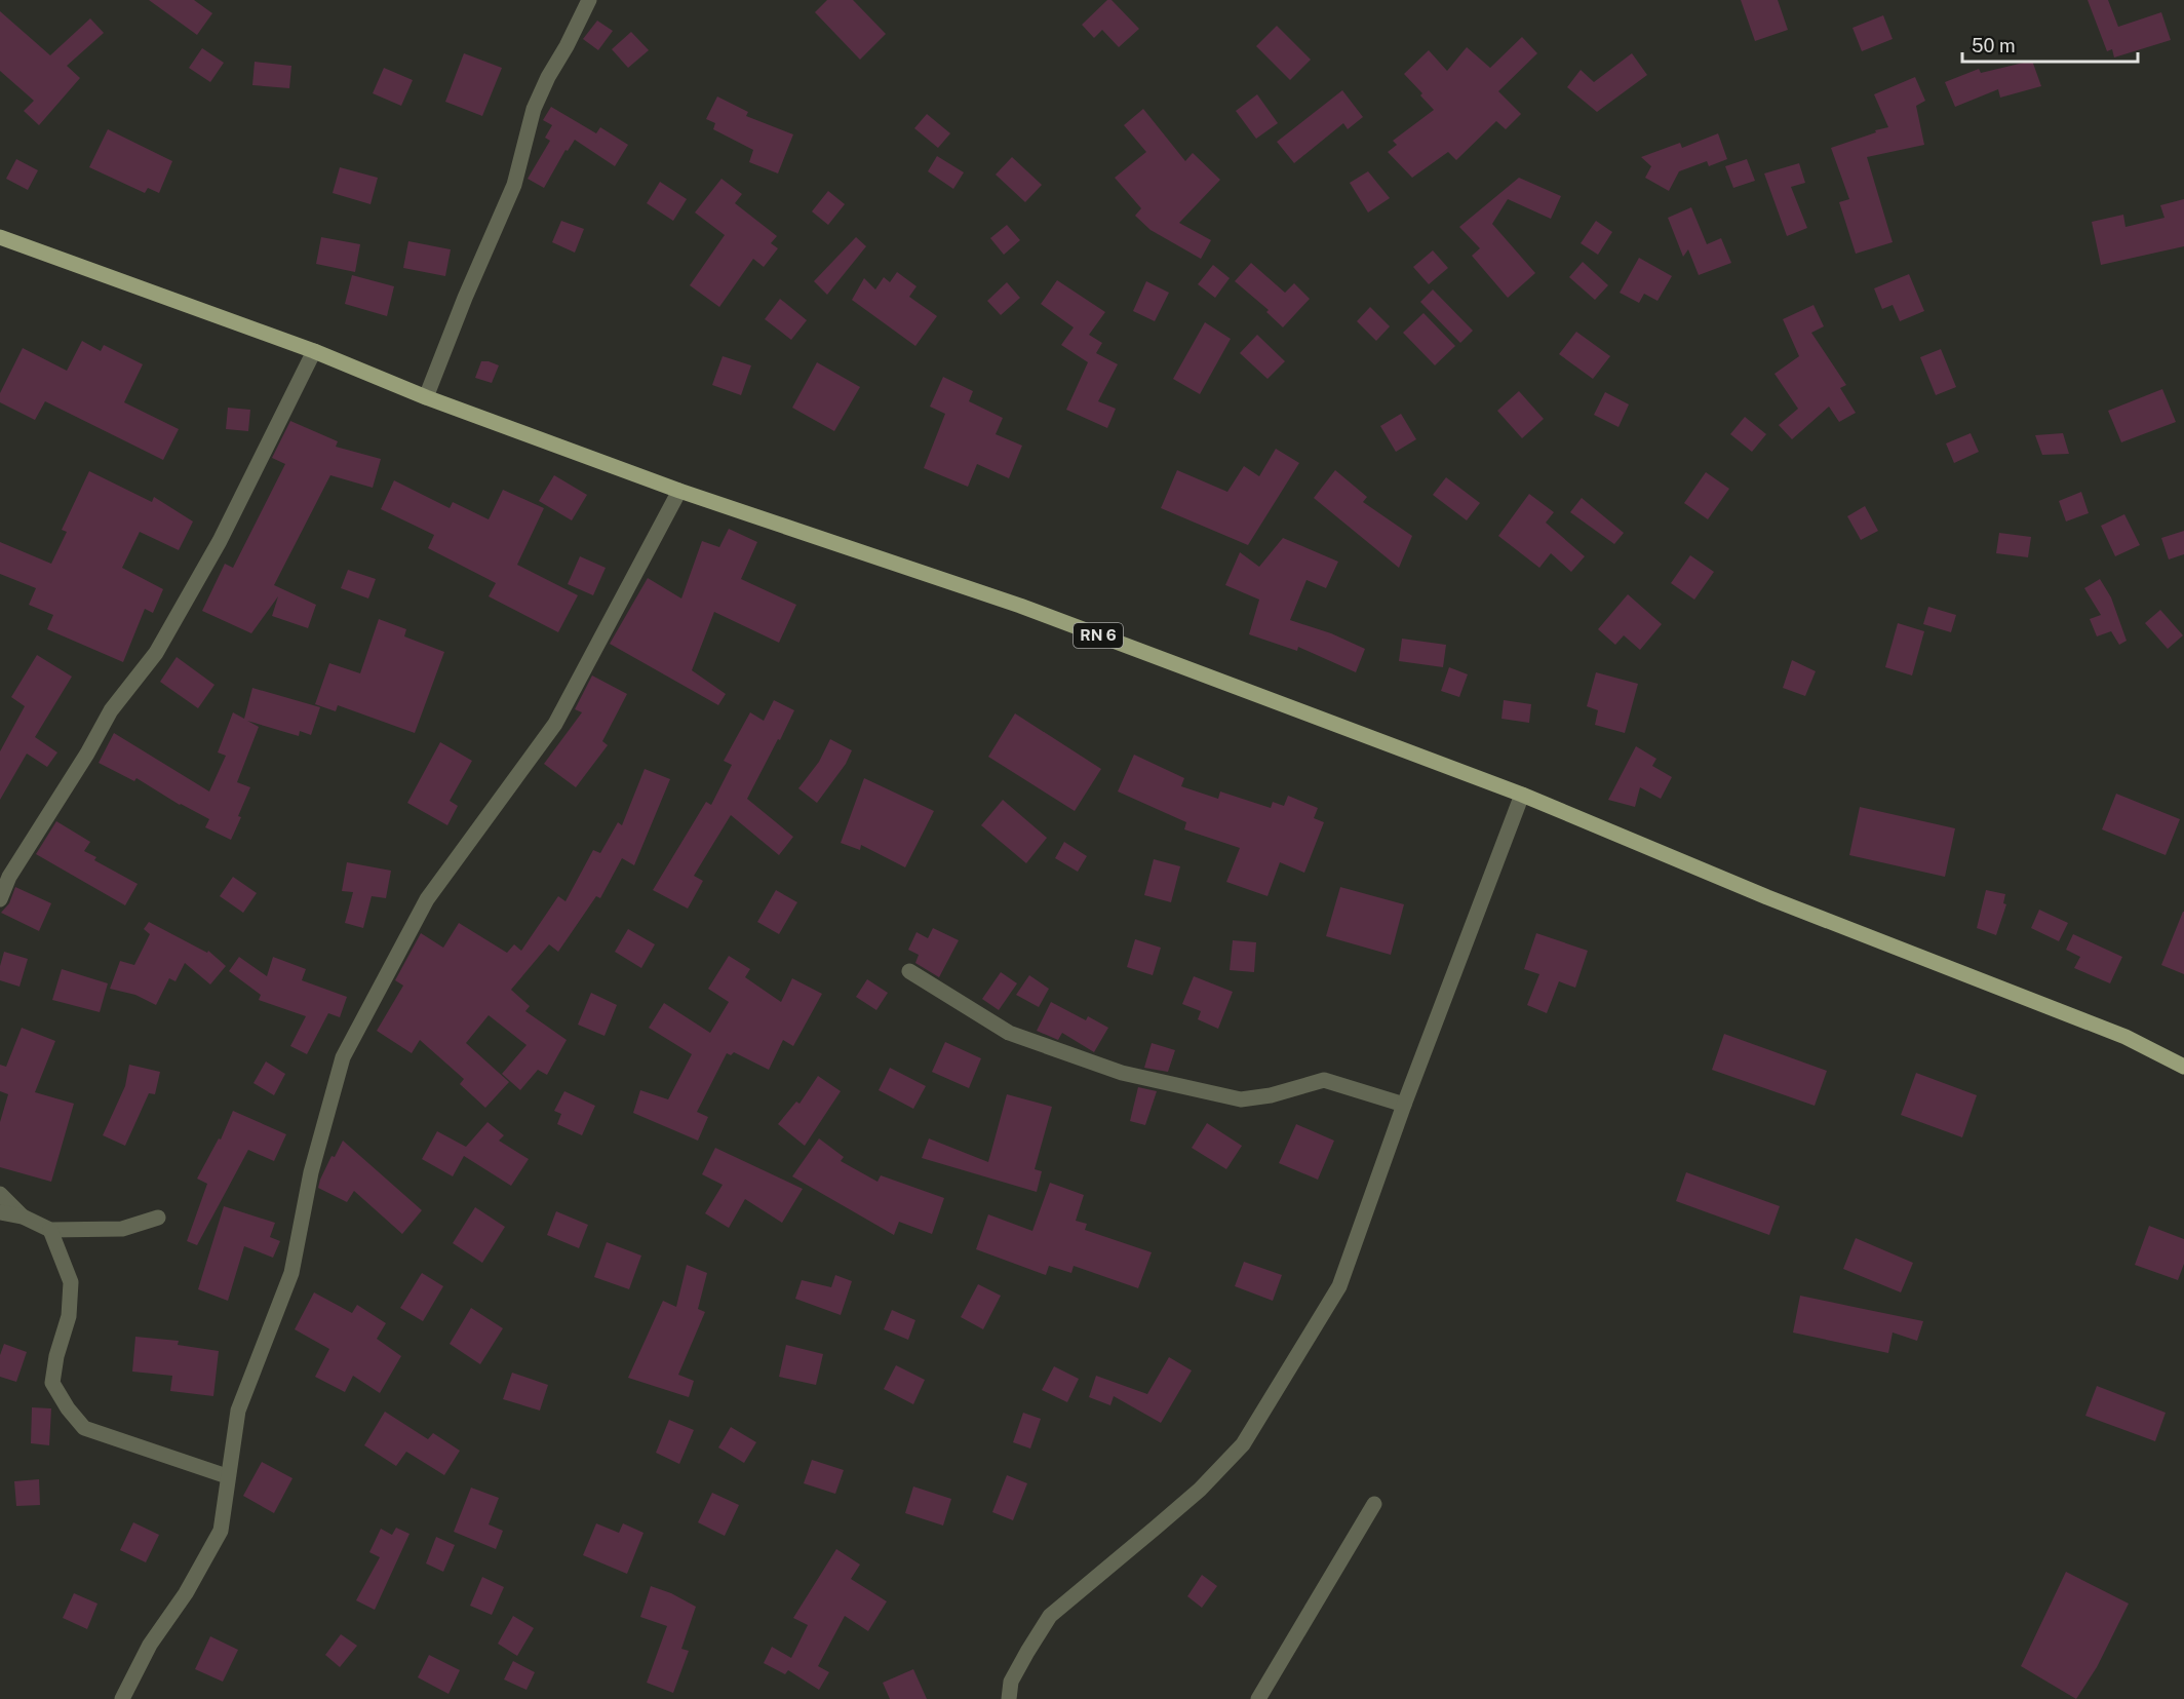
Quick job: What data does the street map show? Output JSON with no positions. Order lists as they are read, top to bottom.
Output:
{
  "streets": {
    "main road": ["RN 6"]
  },
  "scale_bar": "50 m"
}
